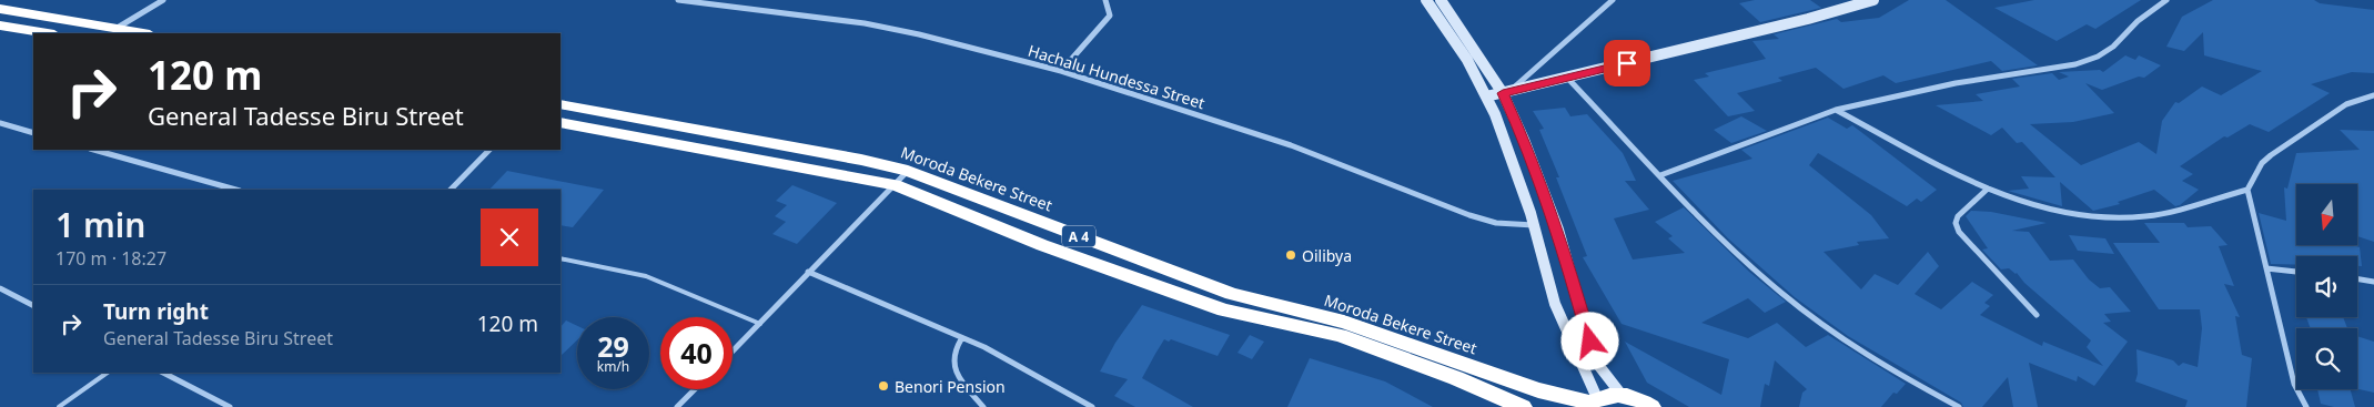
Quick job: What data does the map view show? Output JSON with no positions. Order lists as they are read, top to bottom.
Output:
{
  "streets": {
    "highway": ["Moroda Bekere Street", "A 4"],
    "street": ["Hachalu Hundessa Street"]
  },
  "places": ["Oilibya", "Benori Pension"],
  "north": "bottom",
  "page": {
    "turn": ["120 m", "General Tadesse Biru Street"],
    "heading": ["1 min", "170 m · 18:27"],
    "list": [
      {
        "name": "Turn right",
        "note": "General Tadesse Biru Street",
        "value": "120 m"
      }
    ],
    "speed": "29 km/h",
    "limit": "40"
  }
}
